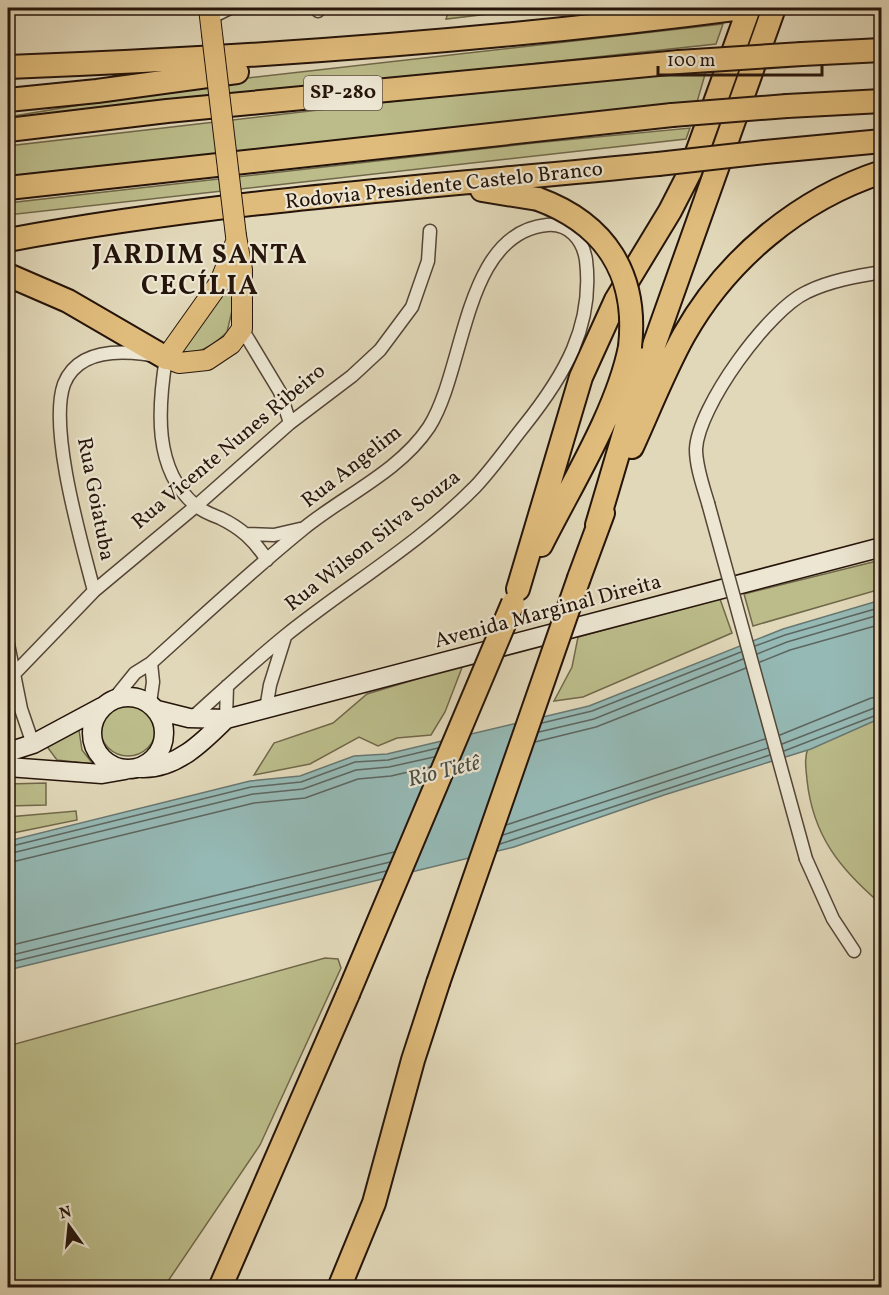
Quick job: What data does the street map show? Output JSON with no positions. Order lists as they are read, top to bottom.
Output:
{
  "streets": {
    "highway": ["SP-280", "Rodovia Presidente Castelo Branco"],
    "main road": ["Avenida Marginal Direita"],
    "street": [
      "Rua Vicente Nunes Ribeiro",
      "Rua Angelim",
      "Rua Goiatuba",
      "Rua Wilson Silva Souza"
    ]
  },
  "crossings": [
    ["Rua Vicente Nunes Ribeiro", "Rua Goiatuba"],
    ["Rua Angelim", "Rua Wilson Silva Souza"],
    ["Rua Angelim", "Avenida Marginal Direita"],
    ["Rua Wilson Silva Souza", "Avenida Marginal Direita"]
  ],
  "districts": ["JARDIM SANTA CECÍLIA"],
  "water": ["Rio Tietê"],
  "scale_bar": "100 m",
  "north": "top"
}
